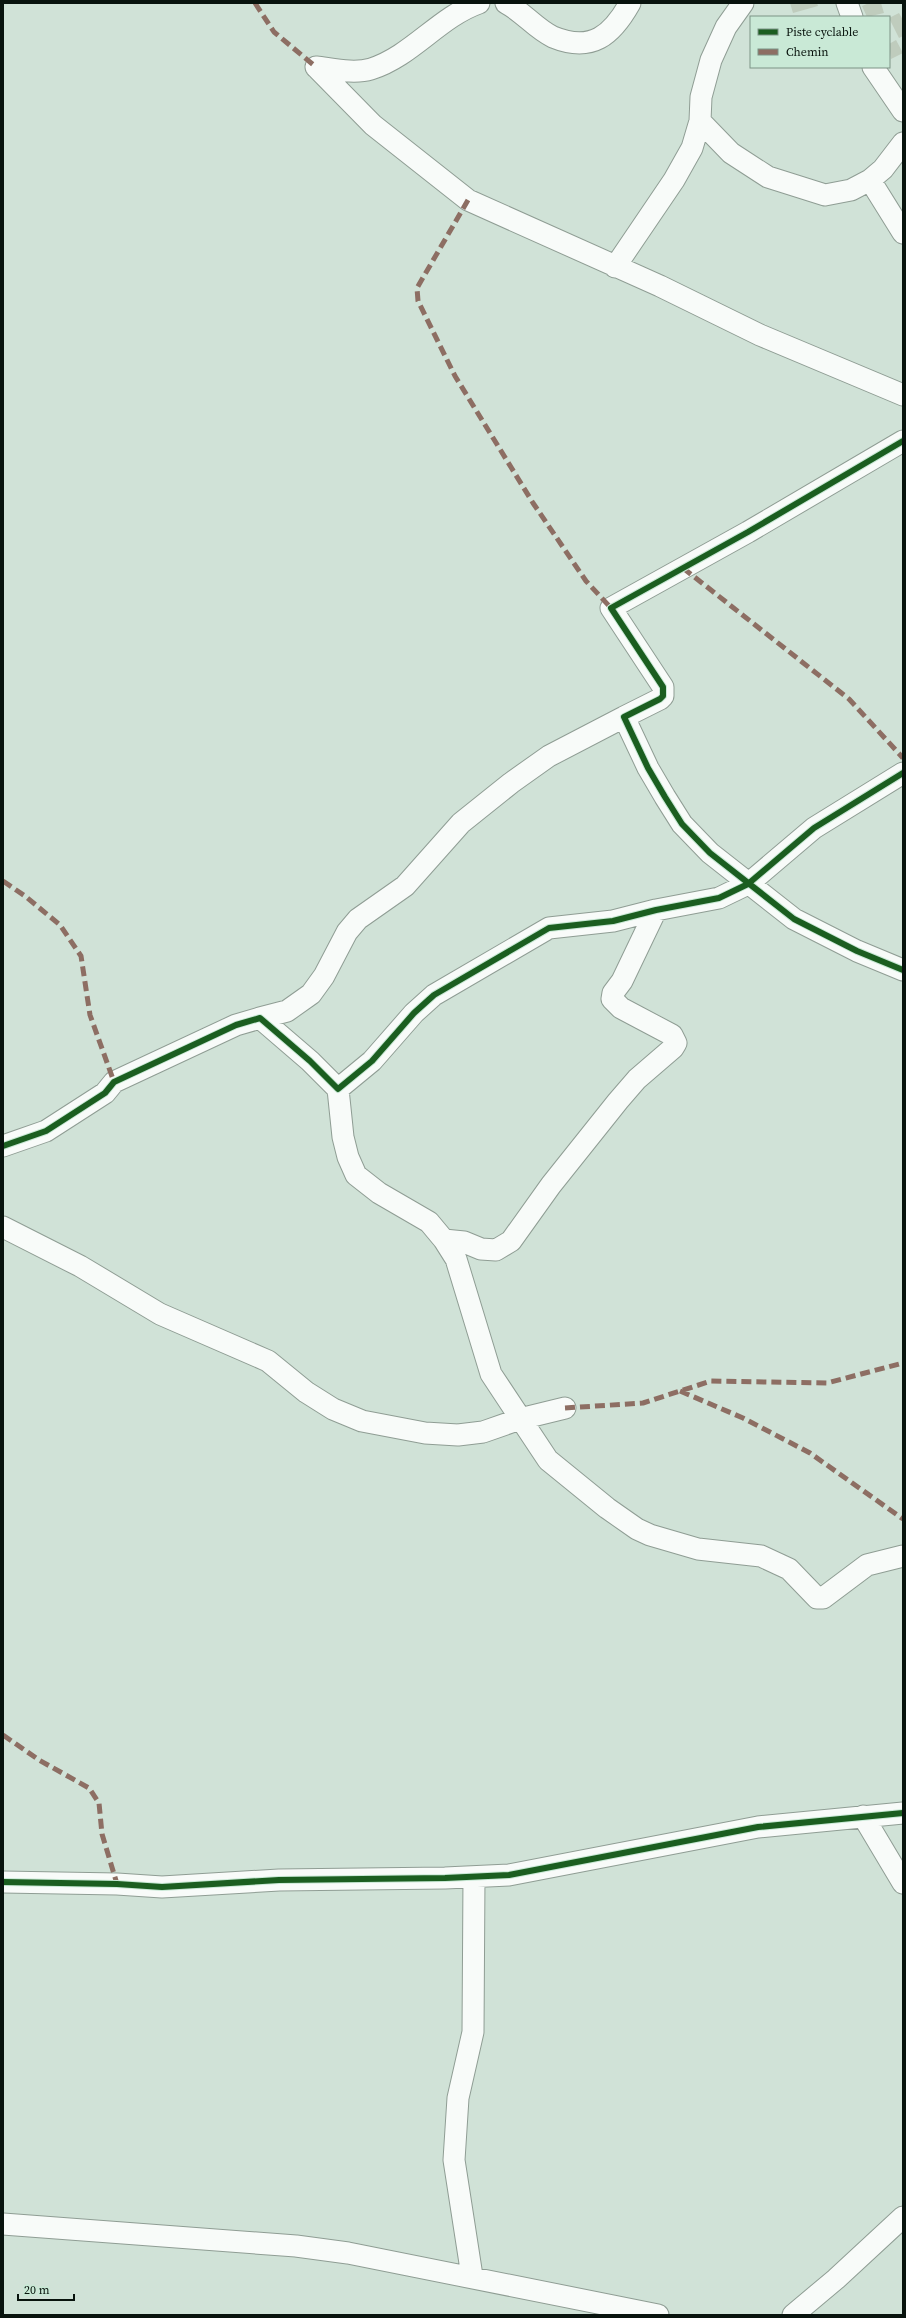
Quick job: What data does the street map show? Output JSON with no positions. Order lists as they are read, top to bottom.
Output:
{
  "legend": ["Piste cyclable", "Chemin"],
  "scale_bar": "20 m"
}
